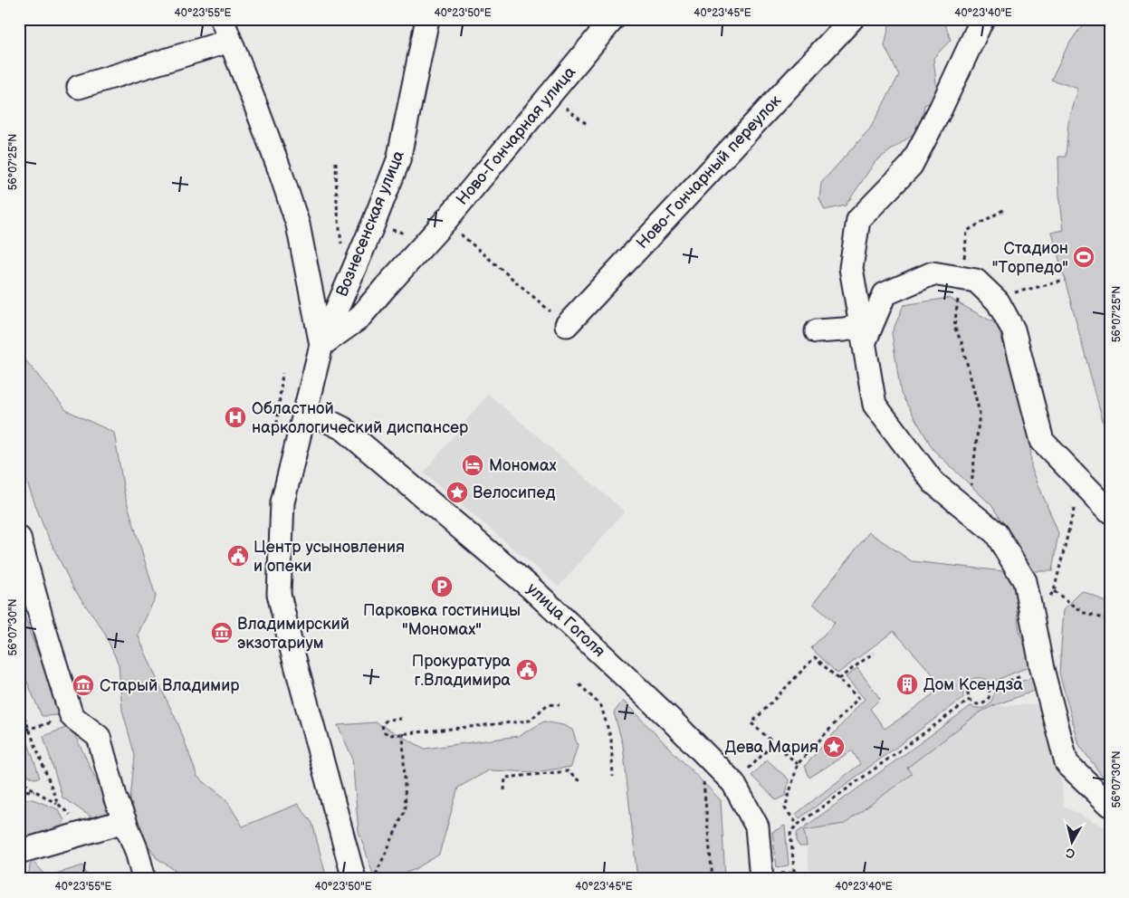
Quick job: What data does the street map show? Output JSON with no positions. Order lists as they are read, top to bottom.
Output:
{
  "streets": {
    "street": [
      "Ново-Гончарная улица",
      "Ново-Гончарный переулок",
      "Вознесенская улица",
      "улица Гоголя"
    ]
  },
  "crossings": [
    ["Ново-Гончарная улица", "Вознесенская улица"],
    ["Вознесенская улица", "улица Гоголя"]
  ],
  "places": {
    "sports": ["Стадион \"Торпедо\""],
    "hospital": ["Областной наркологический диспансер"],
    "hotel": ["Мономах"],
    "place": ["Велосипед", "Дева Мария"],
    "public building": ["Центр усыновления и опеки", "Прокуратура г.Владимира"],
    "parking": ["Парковка гостиницы \"Мономах\""],
    "museum": ["Владимирский экзотариум", "Старый Владимир"],
    "building": ["Дом Ксендза"]
  },
  "north": "bottom",
  "coordinates": [
    "40°23'55\"E",
    "40°23'50\"E",
    "40°23'45\"E",
    "40°23'40\"E",
    "56°07'25\"N",
    "56°07'30\"N"
  ]
}
